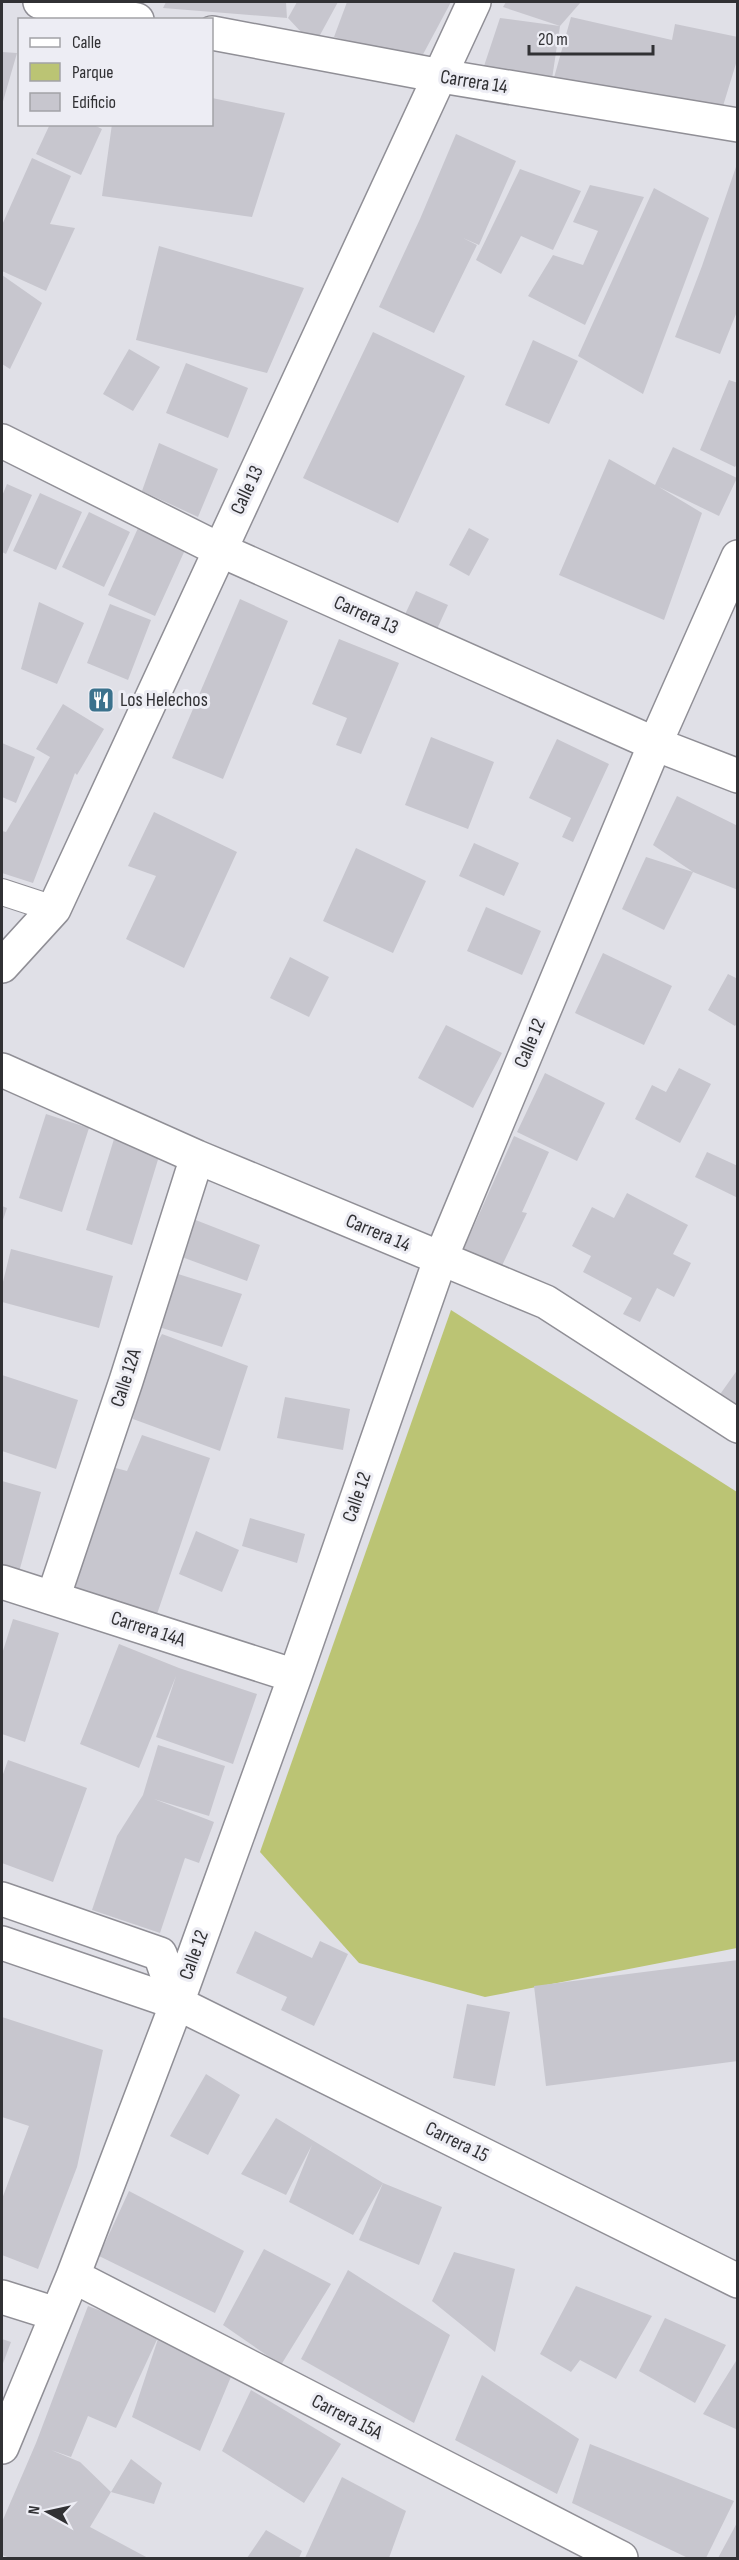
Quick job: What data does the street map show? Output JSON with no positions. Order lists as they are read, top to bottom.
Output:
{
  "streets": {
    "street": [
      "Carrera 14",
      "Calle 13",
      "Carrera 13",
      "Calle 12",
      "Calle 12A",
      "Carrera 14A",
      "Carrera 15",
      "Carrera 15A"
    ]
  },
  "crossings": [
    ["Carrera 14", "Calle 13"],
    ["Carrera 14", "Calle 12"],
    ["Carrera 14", "Calle 12A"],
    ["Calle 13", "Carrera 13"],
    ["Carrera 13", "Calle 12"],
    ["Calle 12", "Carrera 14A"],
    ["Calle 12", "Carrera 15"],
    ["Calle 12", "Carrera 15A"],
    ["Calle 12A", "Carrera 14A"]
  ],
  "places": {
    "restaurant": ["Los Helechos"]
  },
  "legend": ["Calle", "Parque", "Edificio"],
  "scale_bar": "20 m",
  "north": "left"
}
